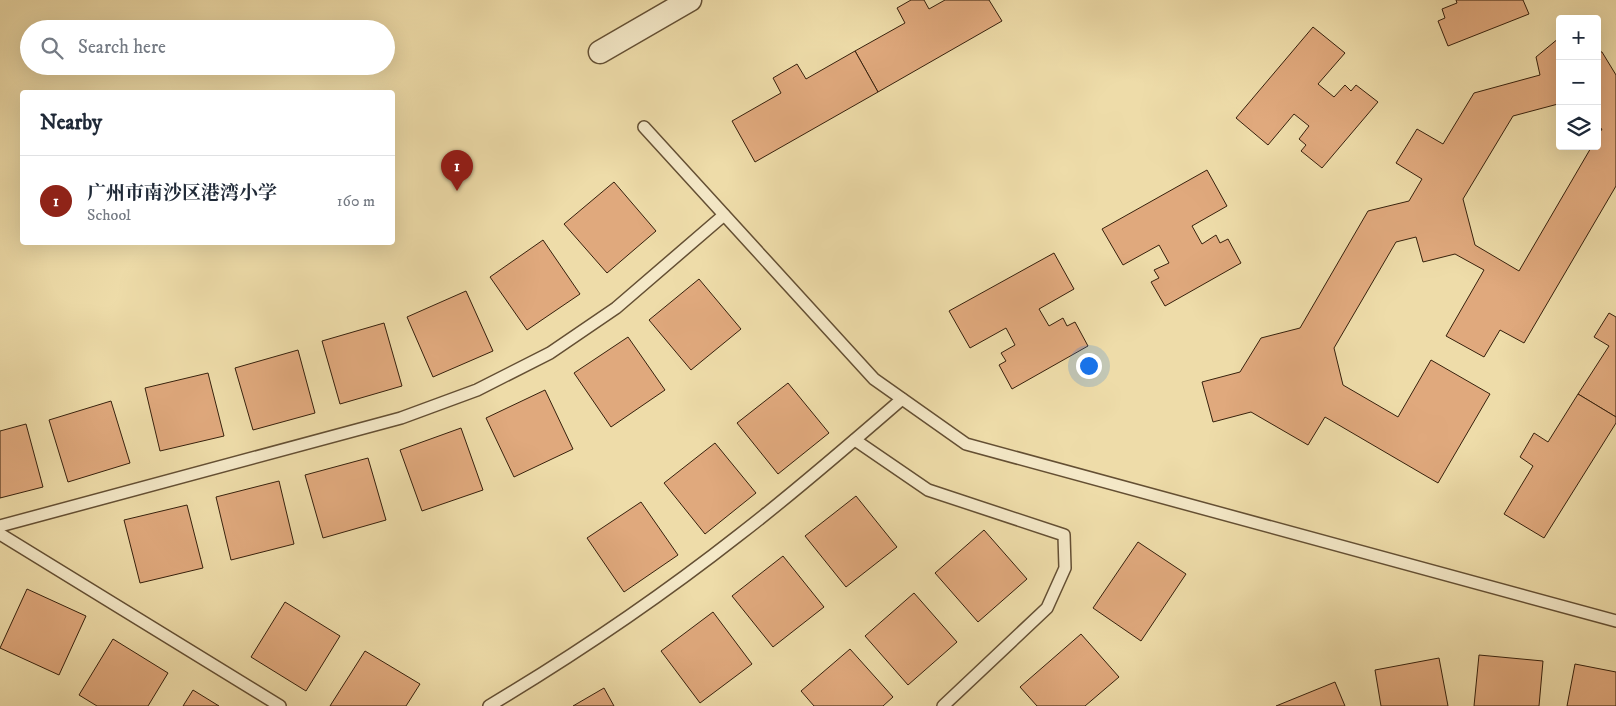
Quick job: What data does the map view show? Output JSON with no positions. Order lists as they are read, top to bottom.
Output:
{
  "page": {
    "map_buttons": ["+", "−"],
    "search": "Search here",
    "heading": "Nearby",
    "pins": "1",
    "list": [
      {
        "mark": "1",
        "name": "广州市南沙区港湾小学",
        "note": "School",
        "value": "160 m"
      }
    ]
  }
}
